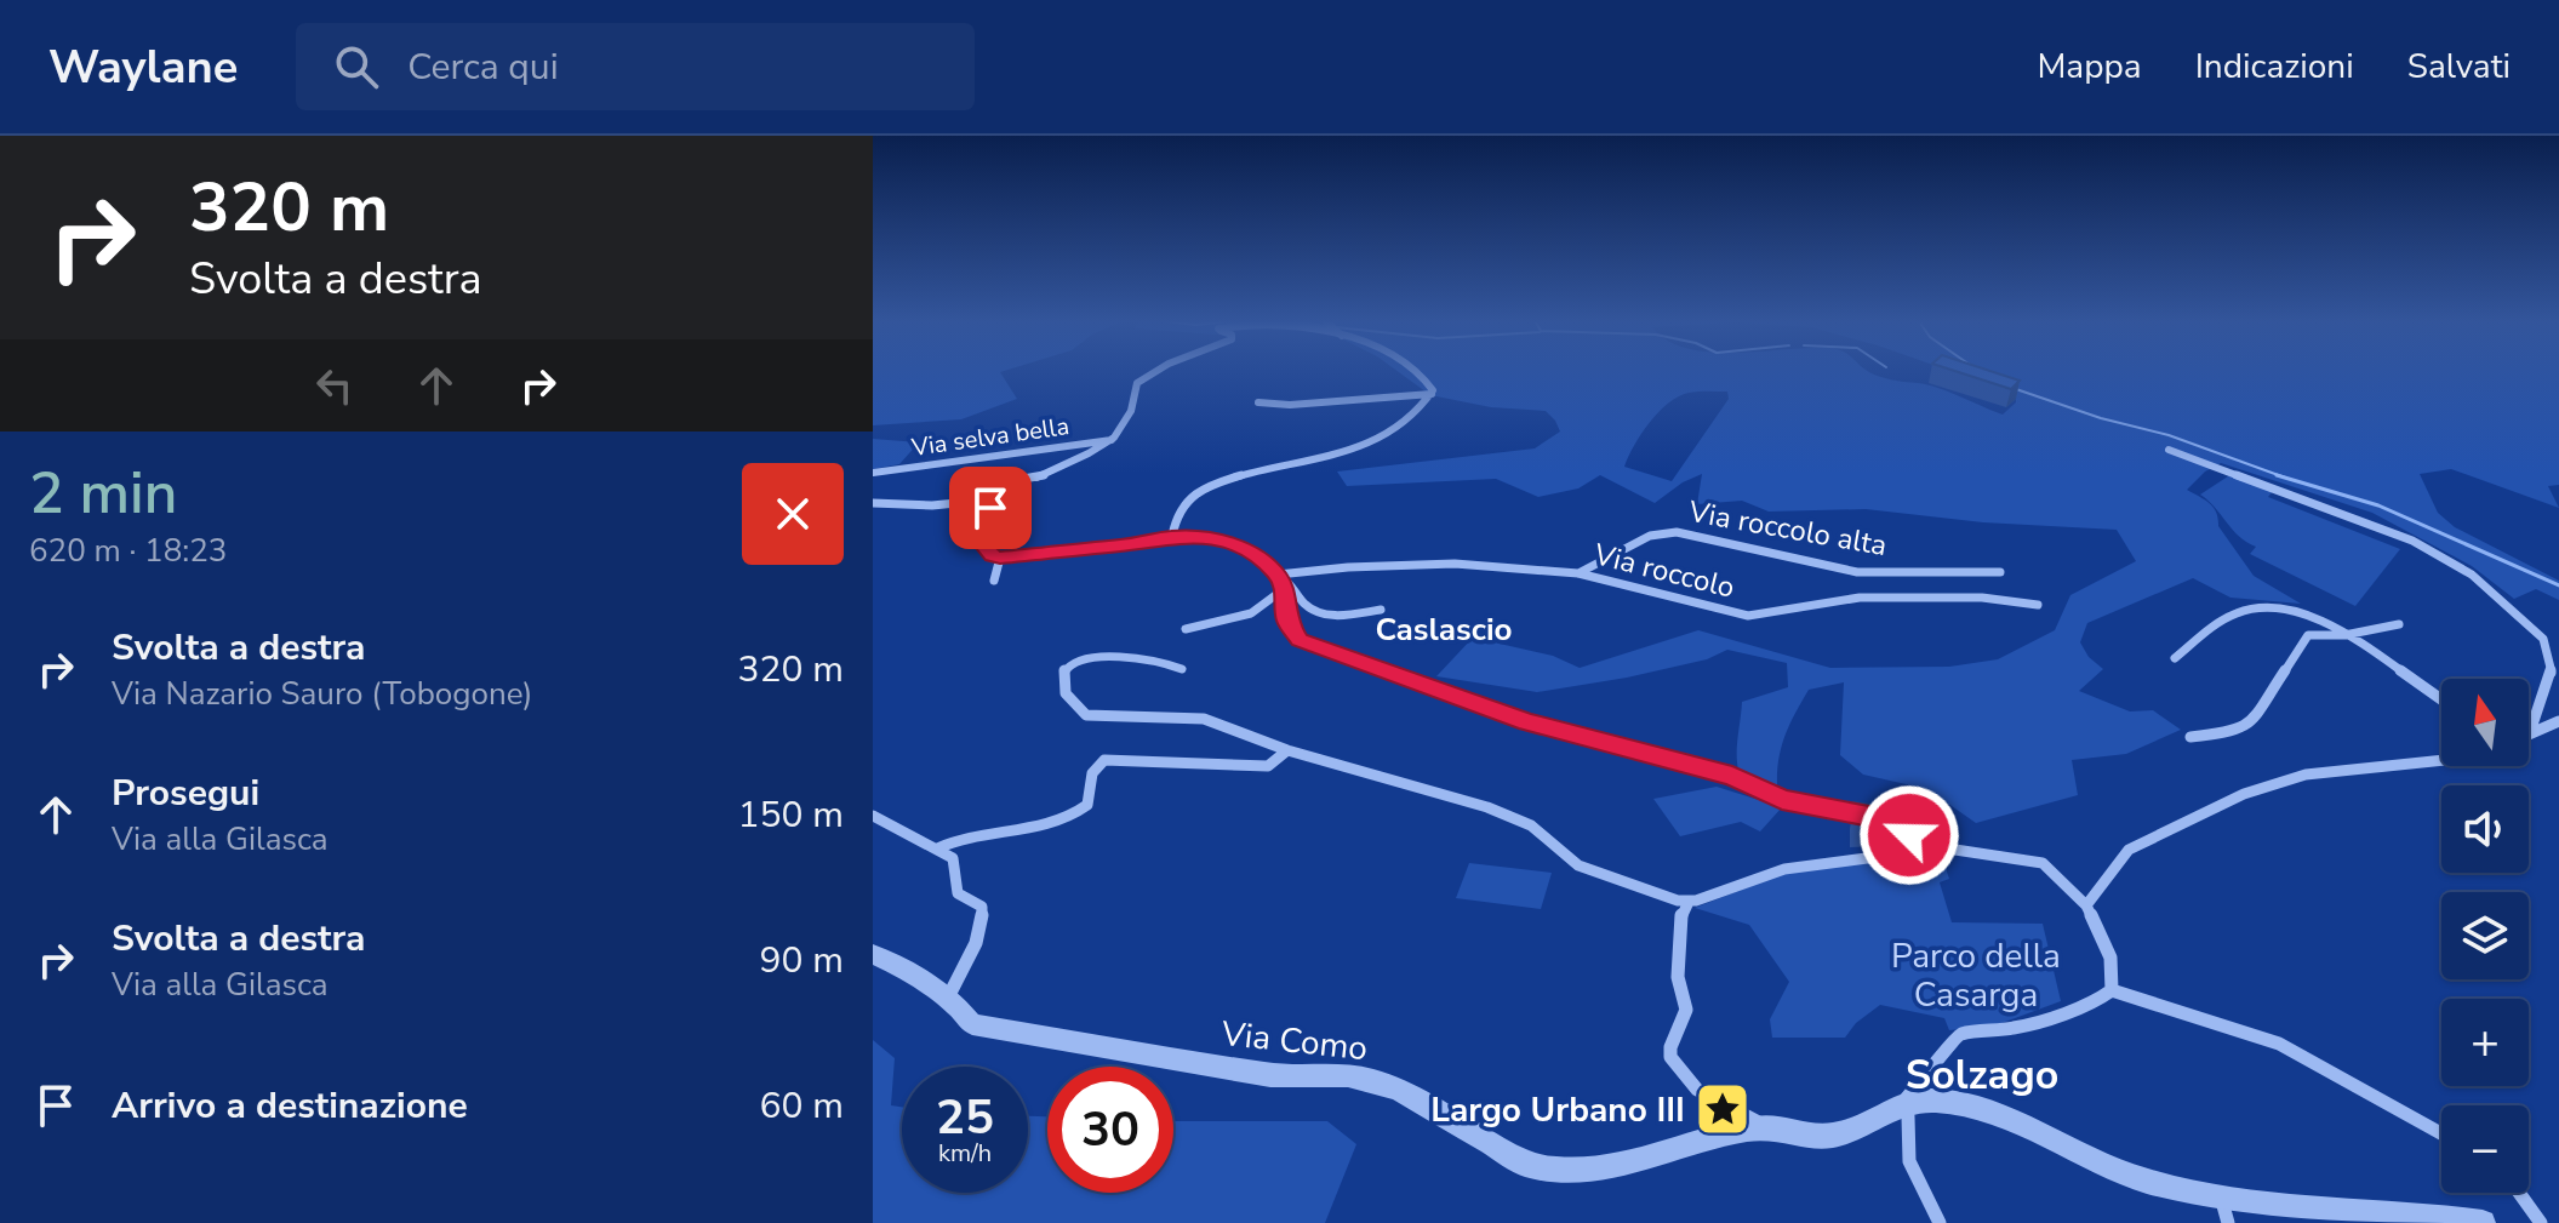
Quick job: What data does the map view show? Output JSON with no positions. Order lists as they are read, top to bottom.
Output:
{
  "streets": {
    "street": [
      "Via selva bella",
      "Via roccolo alta",
      "Via roccolo",
      "Via Como"
    ]
  },
  "crossings": [
    ["Via roccolo alta", "Via roccolo"]
  ],
  "districts": ["Caslascio", "Solzago"],
  "parks": ["Parco della Casarga"],
  "places": {
    "place": ["Largo Urbano III"]
  },
  "north": "top",
  "page": {
    "header": "Waylane",
    "search": "Cerca qui",
    "nav": ["Mappa", "Indicazioni", "Salvati"],
    "turn": ["320 m", "Svolta a destra"],
    "heading": ["2 min", "620 m · 18:23"],
    "list": [
      {
        "name": "Svolta a destra",
        "note": "Via Nazario Sauro (Tobogone)",
        "value": "320 m"
      },
      {
        "name": "Prosegui",
        "note": "Via alla Gilasca",
        "value": "150 m"
      },
      {
        "name": "Svolta a destra",
        "note": "Via alla Gilasca",
        "value": "90 m"
      },
      {
        "name": "Arrivo a destinazione",
        "value": "60 m"
      }
    ],
    "map_buttons": ["+", "−"],
    "speed": "25 km/h",
    "limit": "30"
  }
}
